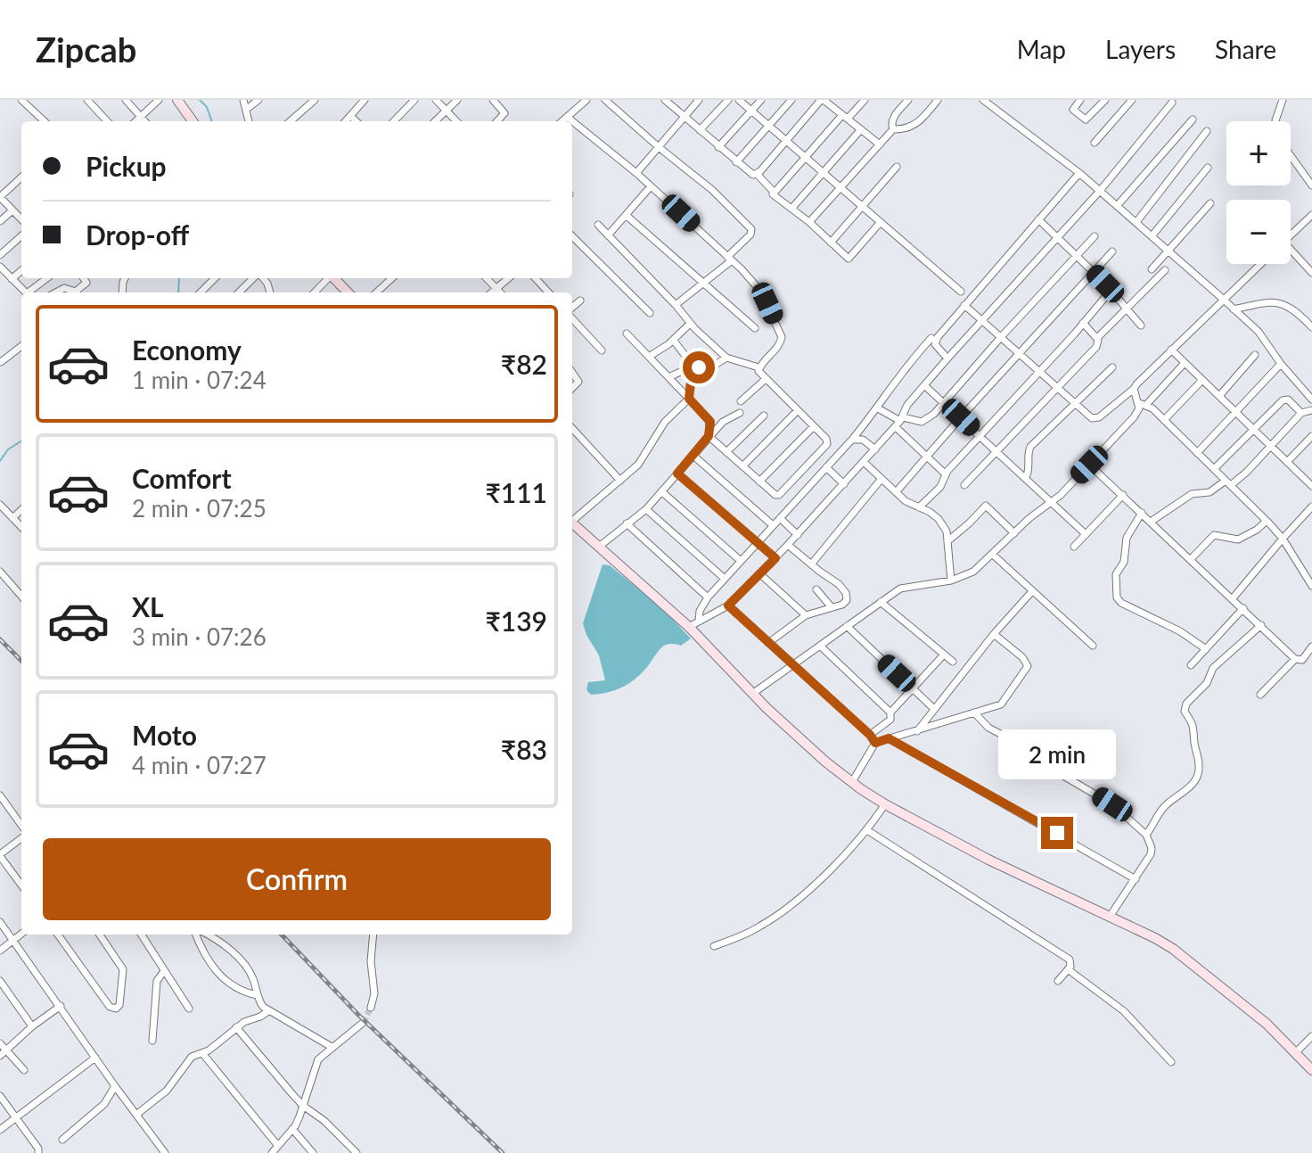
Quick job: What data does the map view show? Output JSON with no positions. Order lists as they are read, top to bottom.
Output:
{
  "page": {
    "header": "Zipcab",
    "nav": ["Map", "Layers", "Share"],
    "map_buttons": ["+", "−"],
    "banner": ["Pickup", "Drop-off"],
    "list": [
      {
        "name": "Economy",
        "note": "1 min · 07:24",
        "value": "₹82"
      },
      {
        "name": "Comfort",
        "note": "2 min · 07:25",
        "value": "₹111"
      },
      {
        "name": "XL",
        "note": "3 min · 07:26",
        "value": "₹139"
      },
      {
        "name": "Moto",
        "note": "4 min · 07:27",
        "value": "₹83"
      }
    ],
    "bubble": "2 min",
    "buttons": "Confirm"
  }
}
